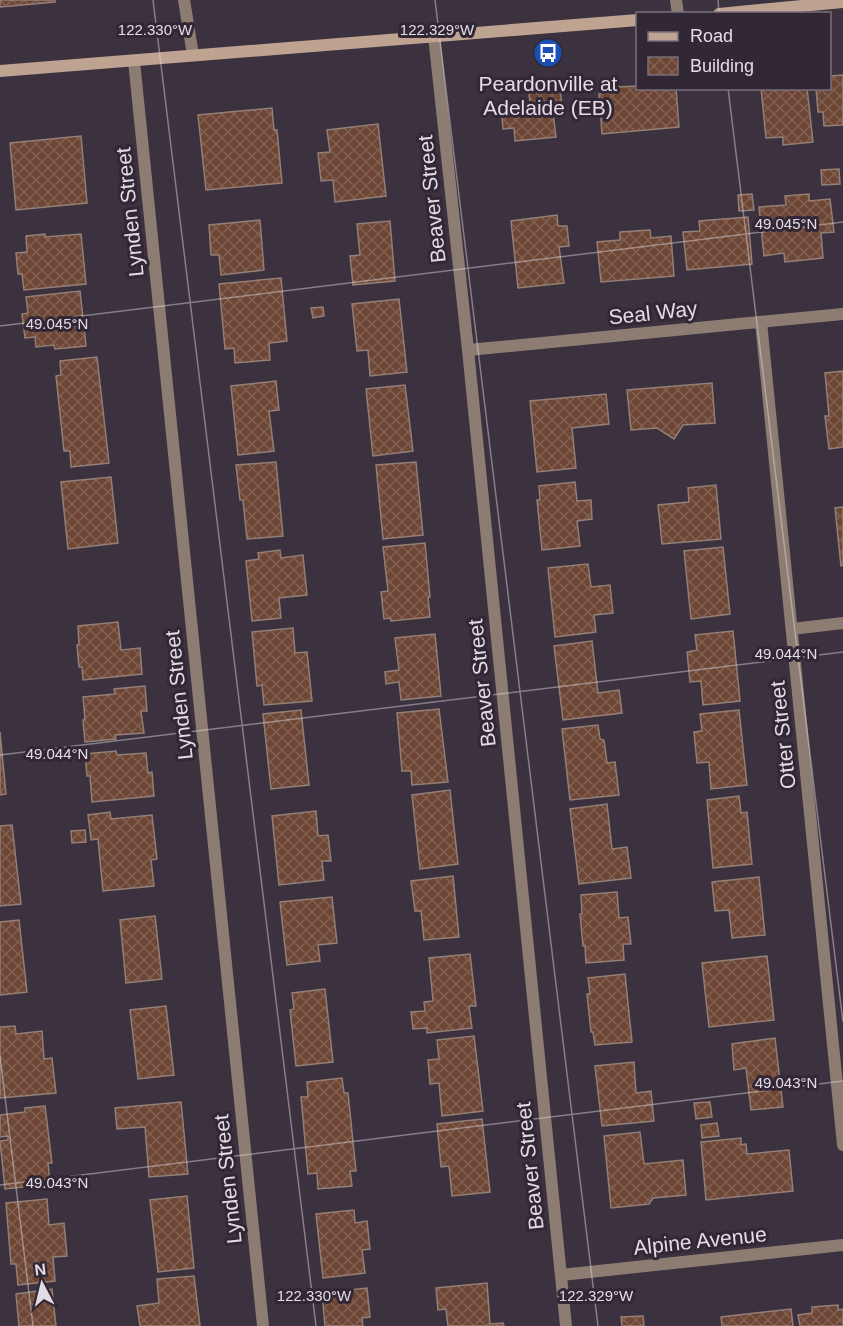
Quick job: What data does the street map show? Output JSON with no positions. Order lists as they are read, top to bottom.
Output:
{
  "streets": {
    "street": [
      "Beaver Street",
      "Lynden Street",
      "Seal Way",
      "Otter Street",
      "Alpine Avenue"
    ]
  },
  "crossings": [
    ["Beaver Street", "Seal Way"],
    ["Beaver Street", "Alpine Avenue"],
    ["Seal Way", "Otter Street"]
  ],
  "places": {
    "bus stop": ["Peardonville at Adelaide (EB)"]
  },
  "legend": ["Road", "Building"],
  "north": "top",
  "coordinates": [
    "122.330°W",
    "122.329°W",
    "49.045°N",
    "49.044°N",
    "49.043°N"
  ]
}
